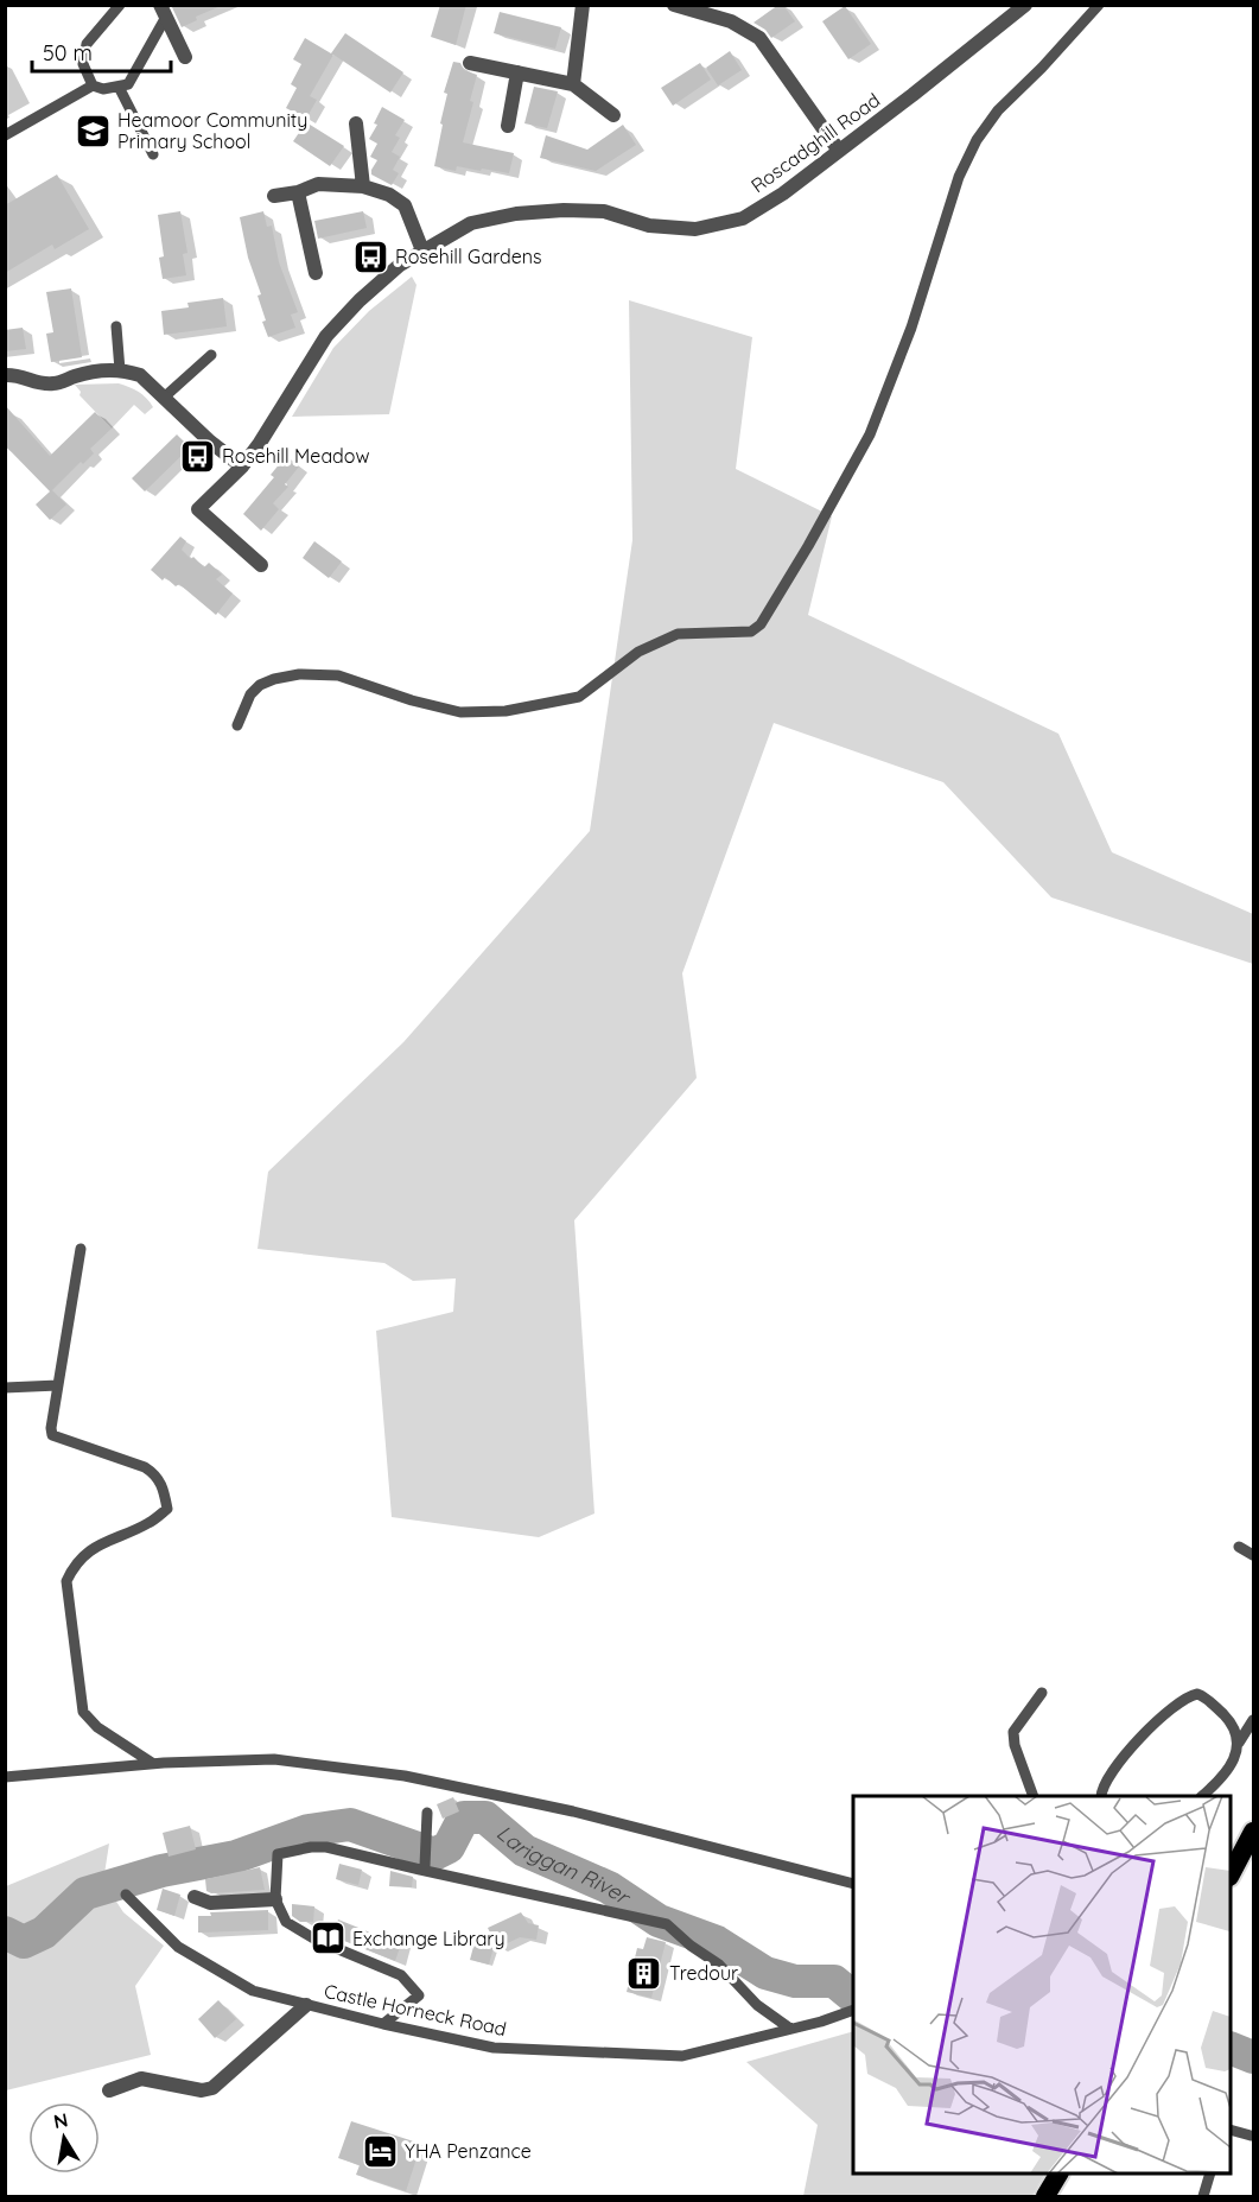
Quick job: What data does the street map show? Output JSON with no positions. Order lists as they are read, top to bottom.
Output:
{
  "streets": {
    "street": ["Roscadghill Road"],
    "lane": ["Castle Horneck Road"]
  },
  "water": ["Lariggan River"],
  "places": {
    "school or university": ["Heamoor Community Primary School"],
    "bus stop": ["Rosehill Gardens", "Rosehill Meadow"],
    "library": ["Exchange Library"],
    "building": ["Tredour"],
    "hotel": ["YHA Penzance"]
  },
  "scale_bar": "50 m",
  "north": "top"
}
